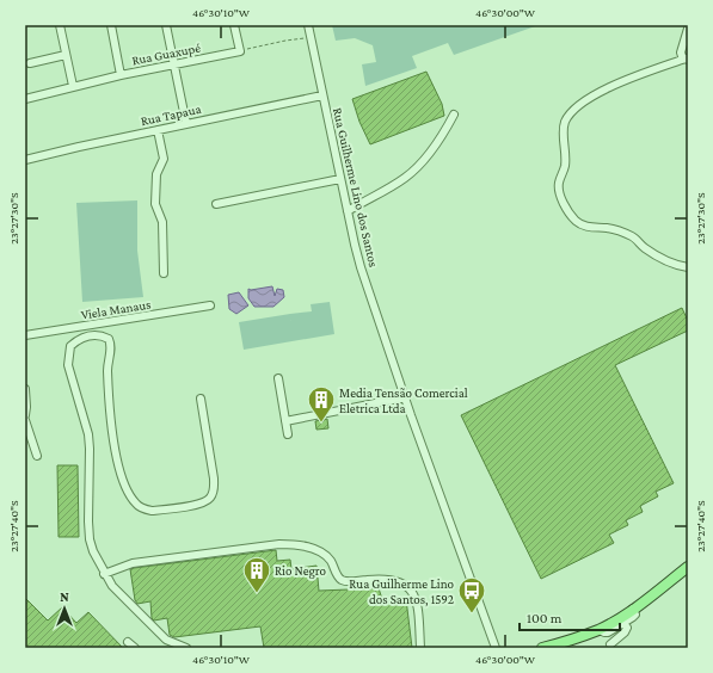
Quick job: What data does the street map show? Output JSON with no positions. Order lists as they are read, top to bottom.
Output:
{
  "streets": {
    "street": [
      "Rua Guaxupé",
      "Rua Tapaua",
      "Rua Guilherme Lino dos Santos",
      "Viela Manaus"
    ]
  },
  "crossings": [
    ["Rua Tapaua", "Rua Guilherme Lino dos Santos"]
  ],
  "places": {
    "building": ["Media Tensão Comercial Eletrica Ltda", "Rio Negro"],
    "bus stop": ["Rua Guilherme Lino dos Santos, 1592"]
  },
  "scale_bar": "100 m",
  "north": "top",
  "coordinates": [
    "46°30'10\"W",
    "46°30'00\"W",
    "23°27'30\"S",
    "23°27'40\"S"
  ]
}
